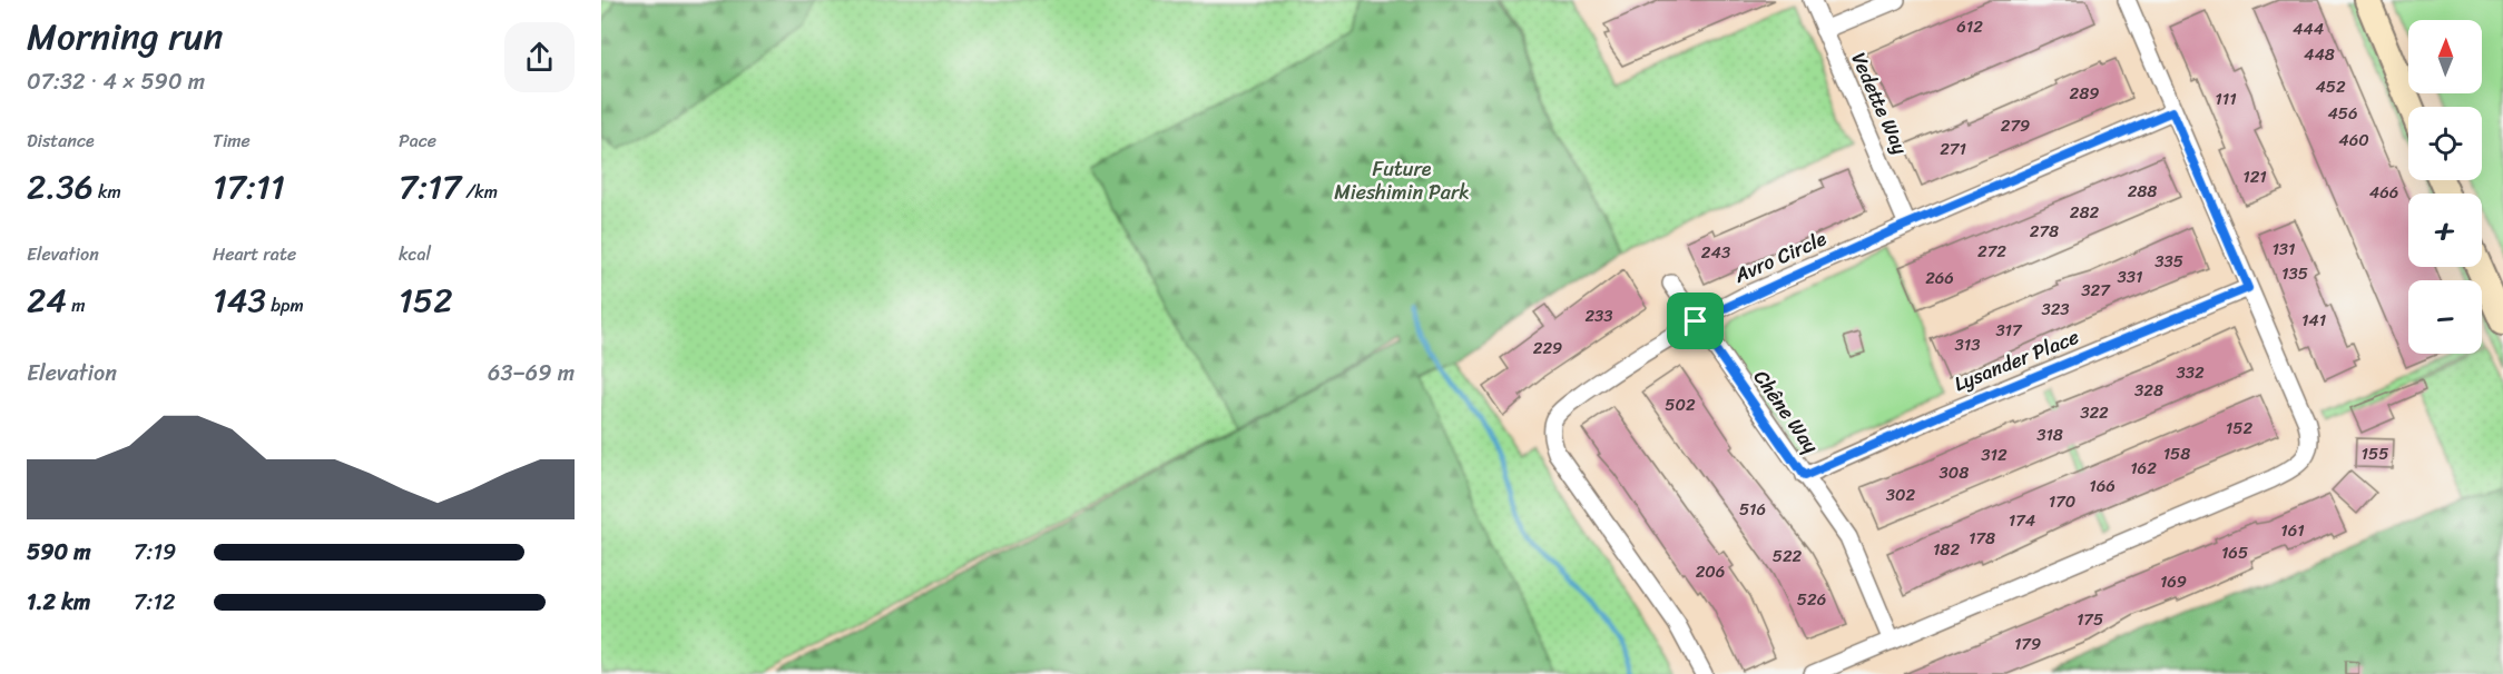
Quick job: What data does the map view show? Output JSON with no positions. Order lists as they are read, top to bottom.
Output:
{
  "streets": {
    "street": [
      "Vedette Way",
      "Avro Circle",
      "Lysander Place",
      "Chêne Way"
    ]
  },
  "crossings": [
    ["Vedette Way", "Avro Circle"],
    ["Avro Circle", "Chêne Way"],
    ["Lysander Place", "Chêne Way"]
  ],
  "parks": ["Future Mieshimin Park"],
  "house_numbers": [
    "612",
    "444",
    "448",
    "452",
    "289",
    "111",
    "456",
    "279",
    "460",
    "271",
    "121",
    "288",
    "466",
    "282",
    "278",
    "131",
    "272",
    "243",
    "335",
    "135",
    "331",
    "266",
    "327",
    "323",
    "233",
    "141",
    "317",
    "313",
    "229",
    "332",
    "328",
    "502",
    "322",
    "152",
    "318",
    "158",
    "155",
    "312",
    "162",
    "308",
    "166",
    "302",
    "170",
    "516",
    "174",
    "161",
    "178",
    "182",
    "165",
    "522",
    "206",
    "169",
    "526",
    "175",
    "179"
  ],
  "north": "top",
  "page": {
    "heading": ["Morning run", "07:32 · 4 × 590 m"],
    "map_buttons": ["+", "−"],
    "stats": [
      ["Distance", "2.36 km"],
      ["Time", "17:11"],
      ["Pace", "7:17 /km"],
      ["Elevation", "24 m"],
      ["Heart rate", "143 bpm"],
      ["kcal", "152"]
    ],
    "chart": ["Elevation", "63–69 m"],
    "list": [
      {
        "name": "590 m",
        "note": "7:19"
      },
      {
        "name": "1.2 km",
        "note": "7:12"
      }
    ]
  }
}
